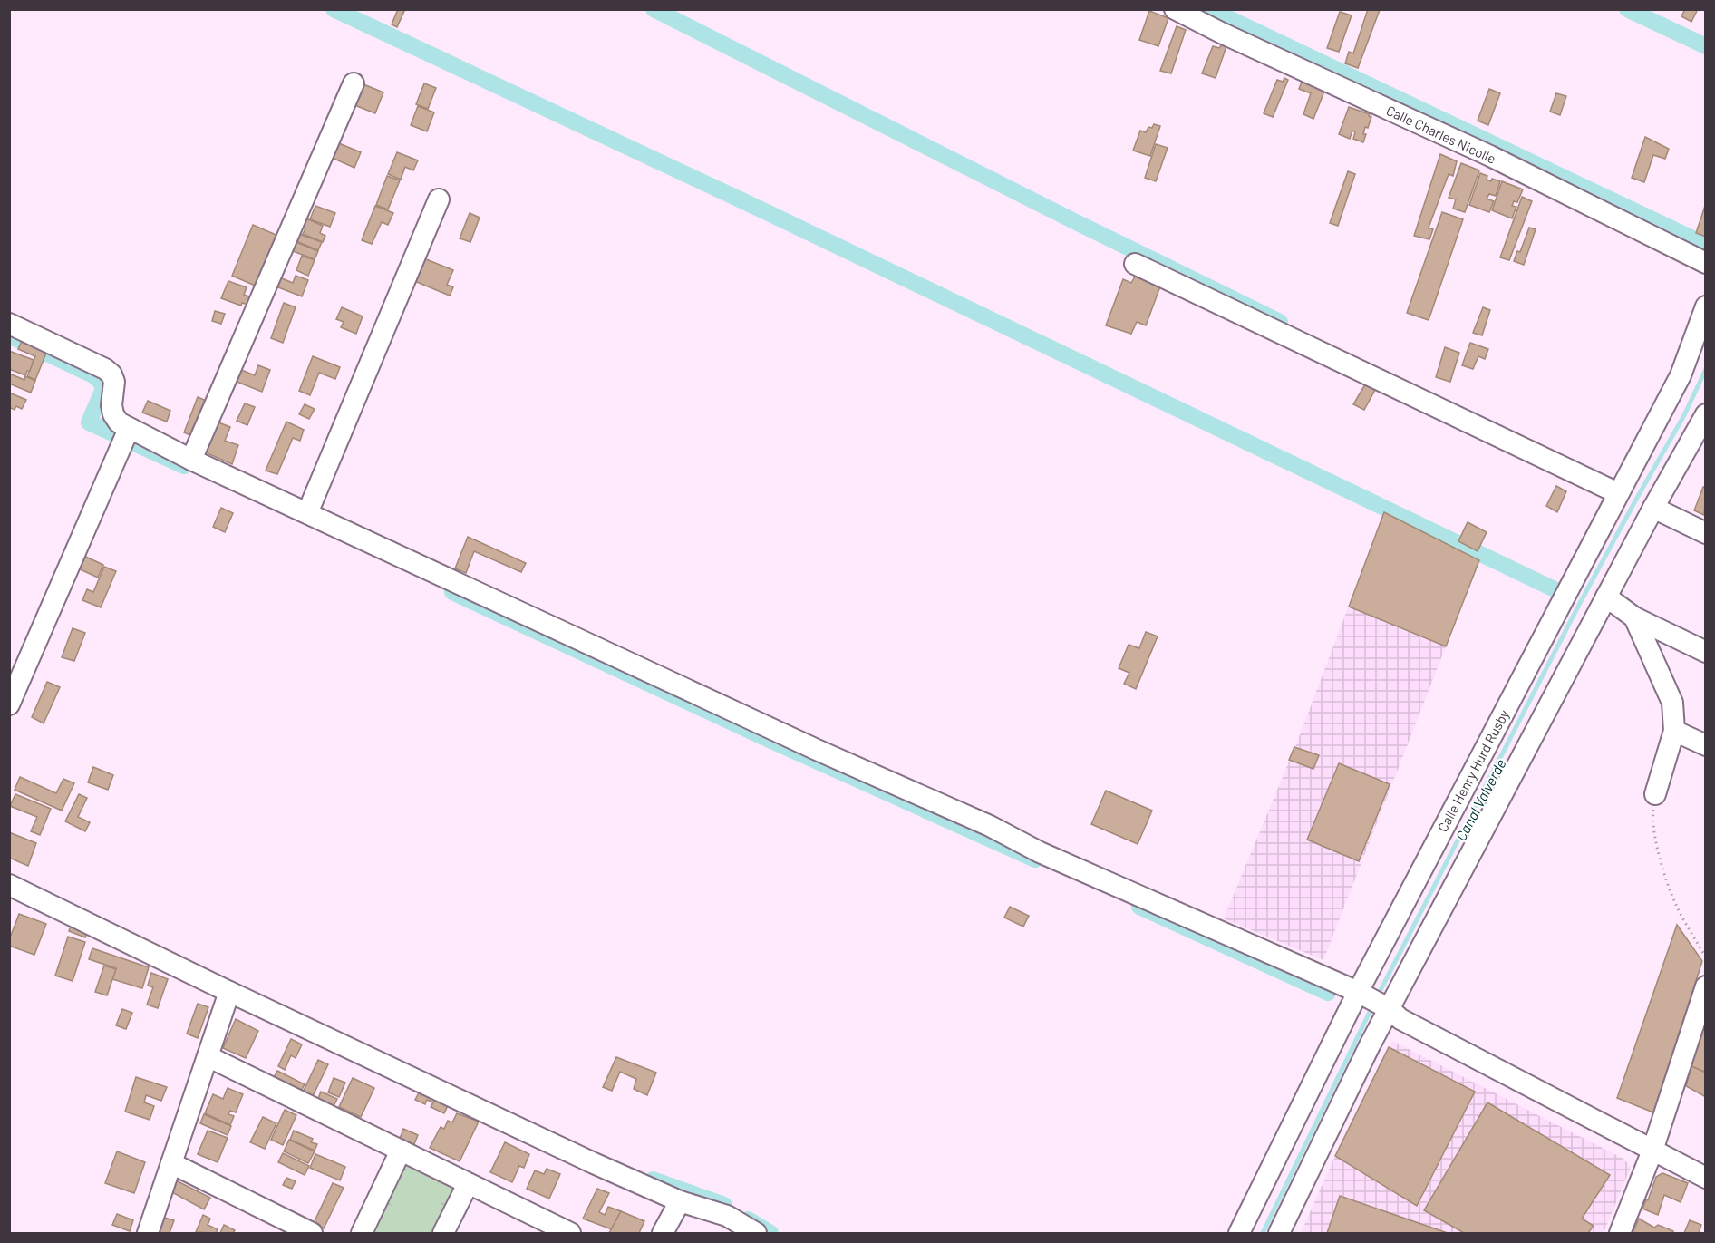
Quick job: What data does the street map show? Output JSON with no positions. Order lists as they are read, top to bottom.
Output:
{
  "streets": {
    "street": ["Calle Charles Nicolle", "Calle Henry Hurd Rusby"]
  },
  "water": ["Canal Valverde"]
}
